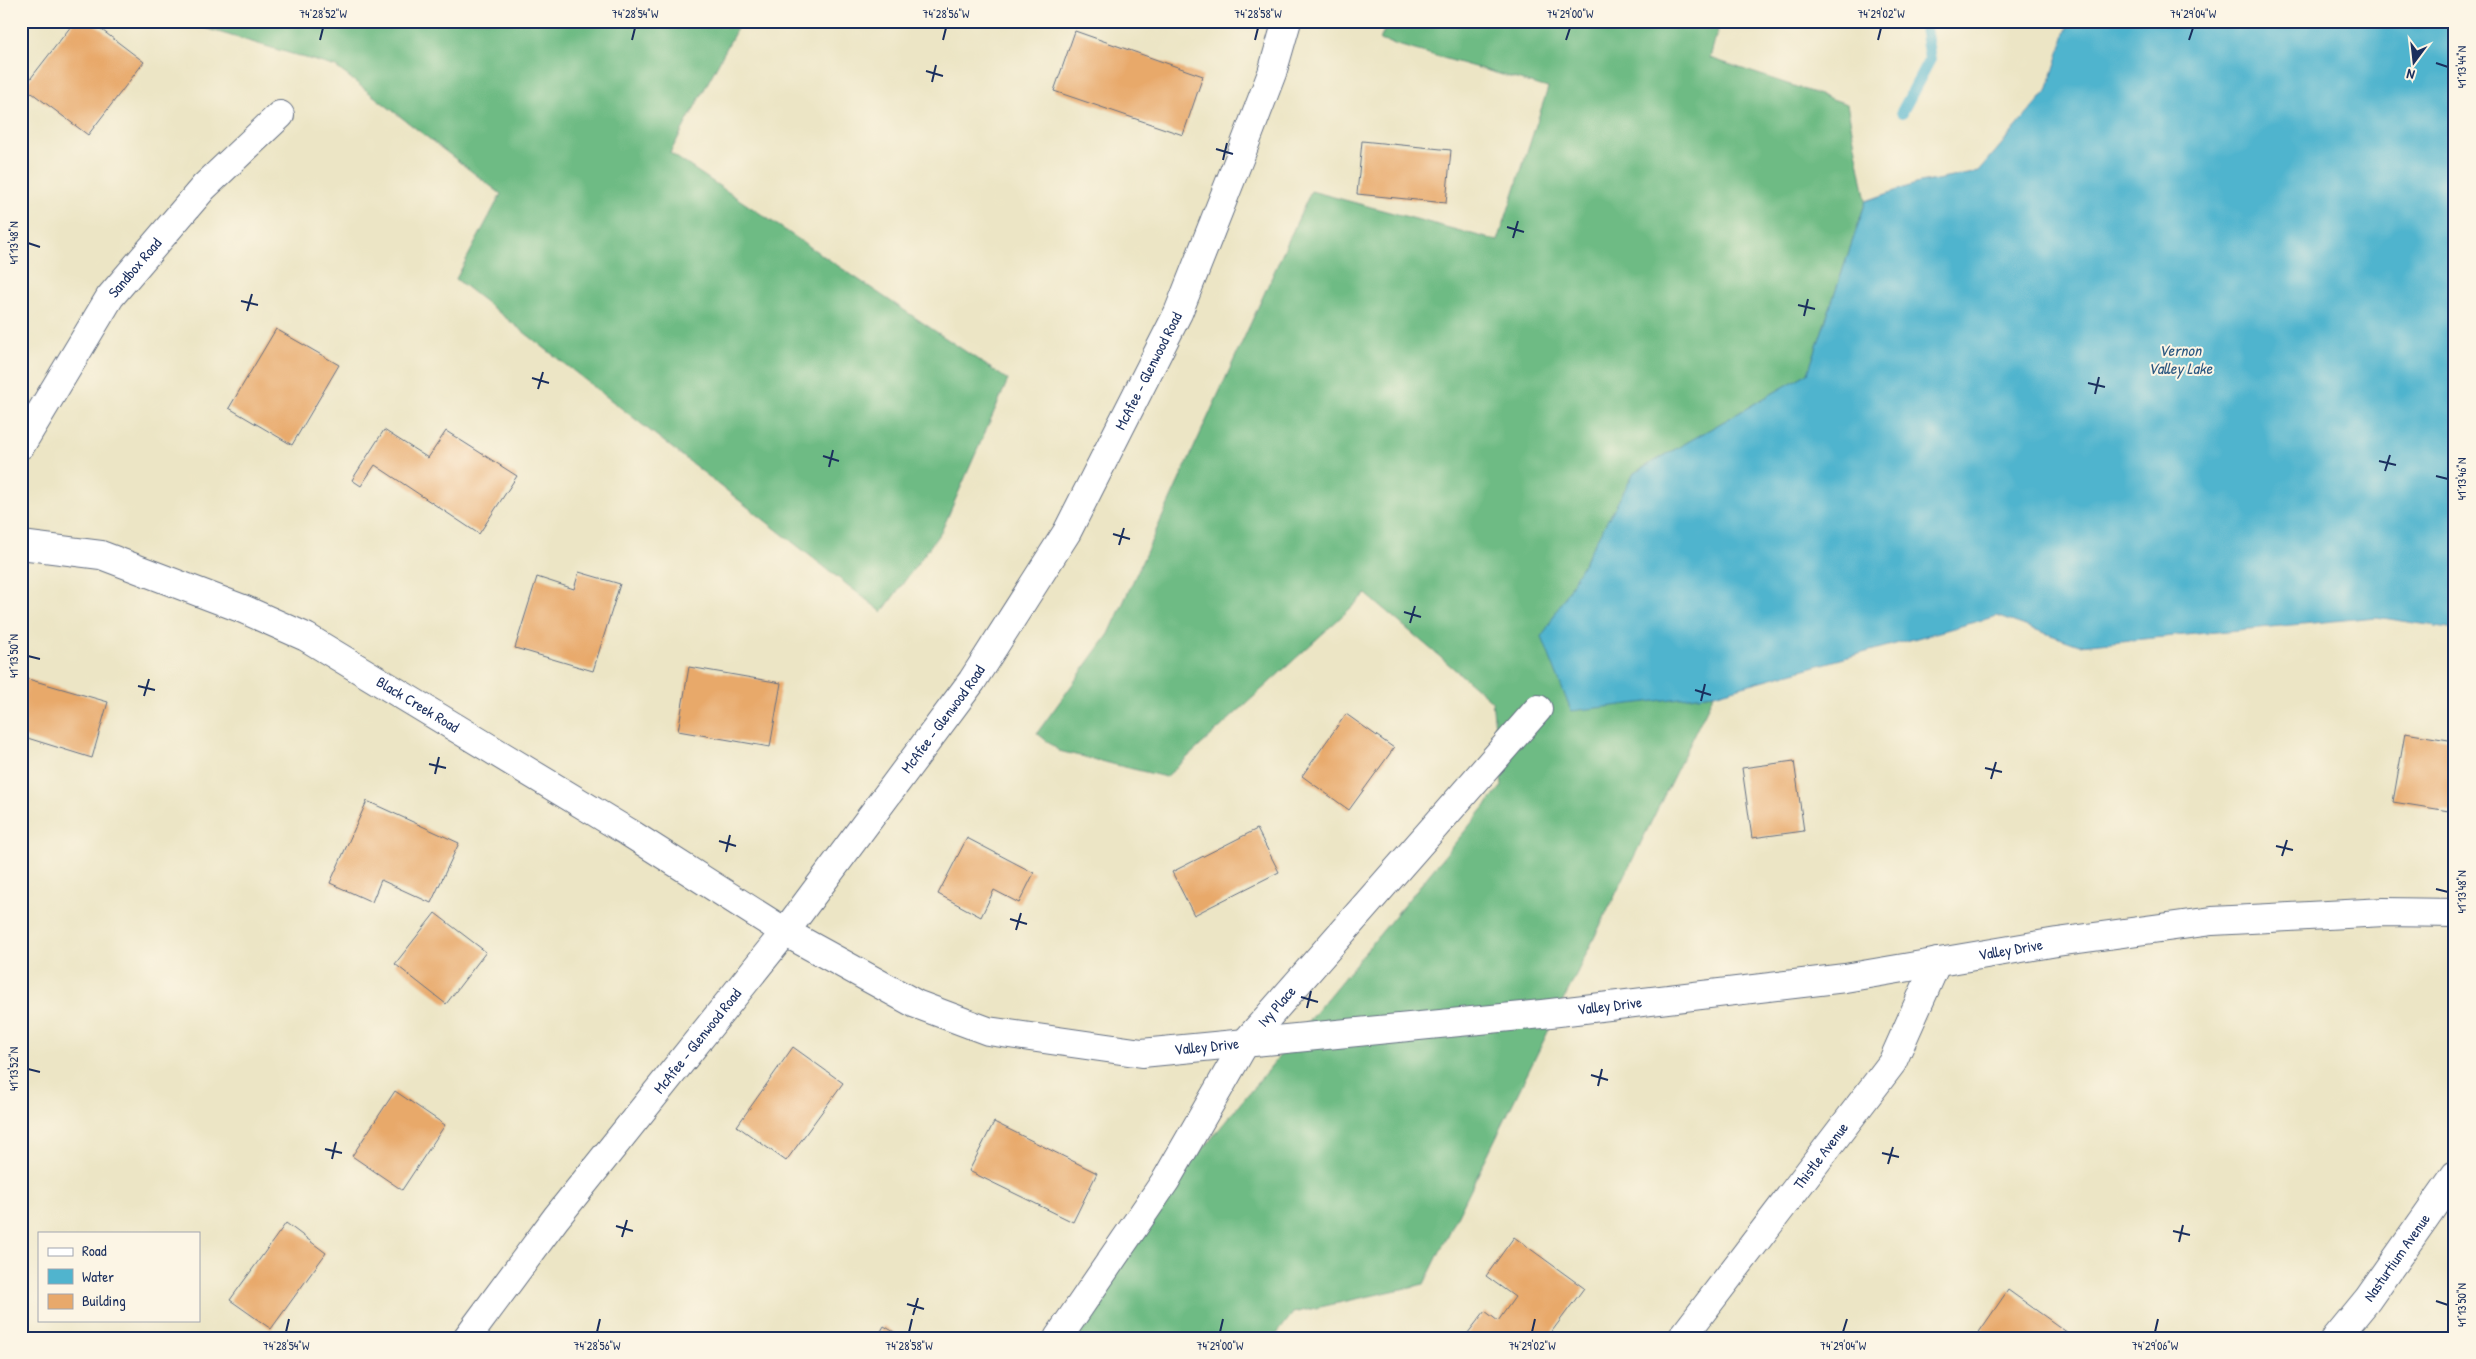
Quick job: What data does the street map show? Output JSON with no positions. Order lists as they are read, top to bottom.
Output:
{
  "streets": {
    "street": [
      "Sandbox Road",
      "McAfee - Glenwood Road",
      "Black Creek Road",
      "Valley Drive",
      "Ivy Place",
      "Thistle Avenue",
      "Nasturtium Avenue"
    ]
  },
  "crossings": [
    ["McAfee - Glenwood Road", "Black Creek Road"],
    ["McAfee - Glenwood Road", "Valley Drive"],
    ["Black Creek Road", "Valley Drive"],
    ["Valley Drive", "Ivy Place"],
    ["Valley Drive", "Thistle Avenue"]
  ],
  "water": ["Vernon Valley Lake"],
  "legend": ["Road", "Water", "Building"],
  "north": "bottom",
  "coordinates": [
    "74°28'52\"W",
    "74°28'54\"W",
    "74°28'56\"W",
    "74°28'58\"W",
    "74°29'00\"W",
    "74°29'02\"W",
    "74°29'04\"W",
    "41°13'44\"N",
    "41°13'48\"N",
    "41°13'46\"N",
    "41°13'50\"N",
    "41°13'52\"N",
    "74°29'06\"W"
  ]
}
